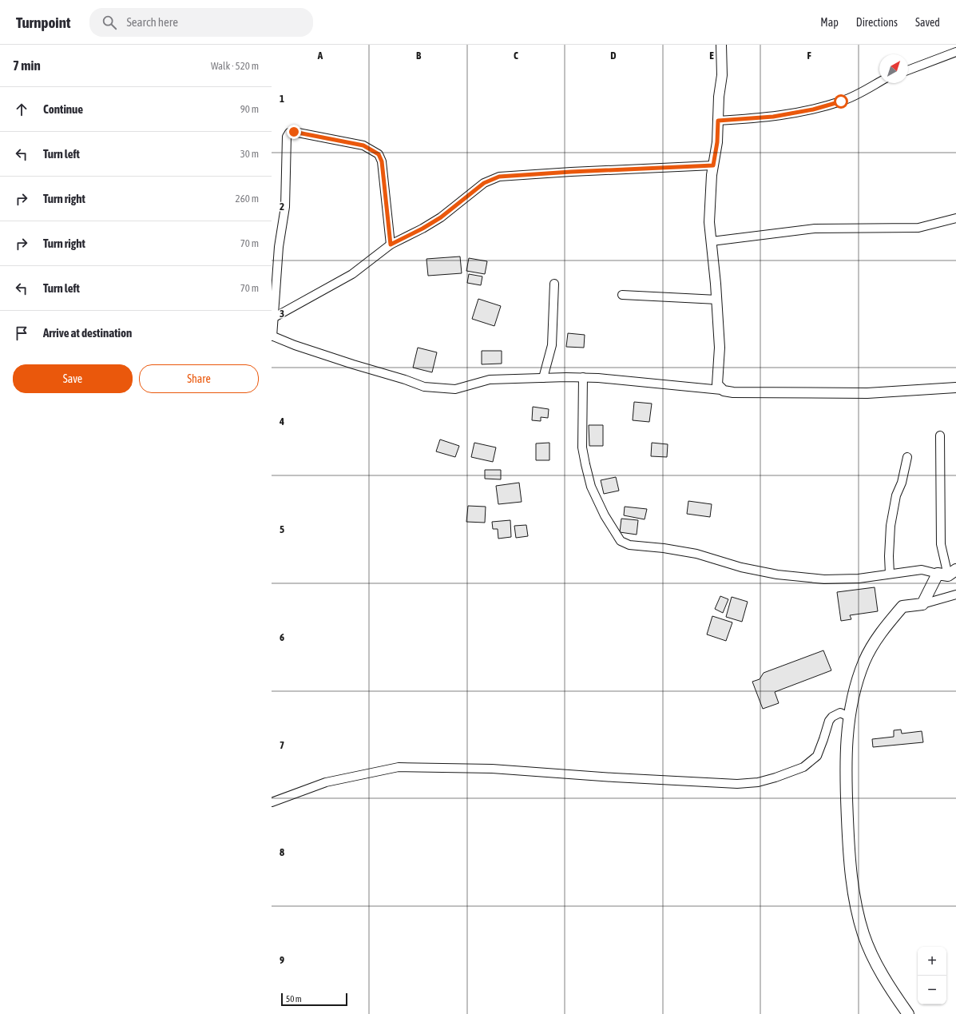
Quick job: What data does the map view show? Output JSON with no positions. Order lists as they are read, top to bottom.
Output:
{
  "scale_bar": "50 m",
  "north": "top right",
  "page": {
    "header": "Turnpoint",
    "search": "Search here",
    "nav": ["Map", "Directions", "Saved"],
    "heading": ["7 min", "Walk · 520 m"],
    "list": [
      ["Continue", "90 m"],
      ["Turn left", "30 m"],
      ["Turn right", "260 m"],
      ["Turn right", "70 m"],
      ["Turn left", "70 m"],
      "Arrive at destination"
    ],
    "buttons": ["Save", "Share"],
    "map_buttons": ["+", "−"],
    "scale": "50 m"
  },
  "grid": {
    "columns": [
      "A",
      "B",
      "C",
      "D",
      "E",
      "F"
    ],
    "rows": [
      "1",
      "2",
      "3",
      "4",
      "5",
      "6",
      "7",
      "8",
      "9"
    ]
  }
}
